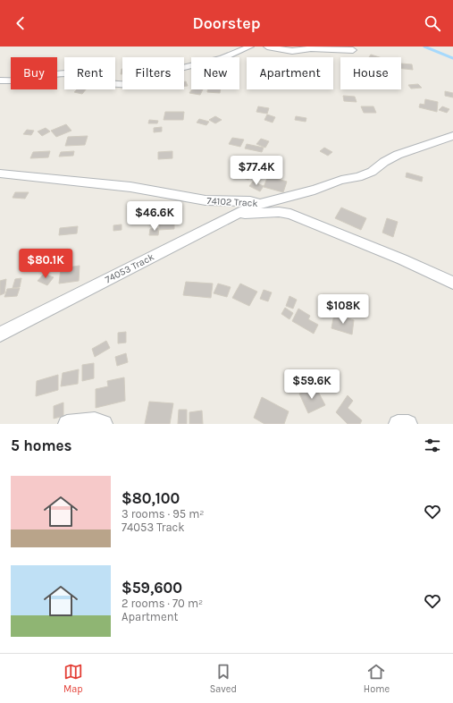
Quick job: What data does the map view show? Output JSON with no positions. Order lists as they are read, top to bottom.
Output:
{
  "streets": {
    "street": ["74102 Track", "74053 Track"]
  },
  "crossings": [
    ["74102 Track", "74053 Track"]
  ],
  "page": {
    "header": "Doorstep",
    "chip": [
      "Buy",
      "Rent",
      "Filters",
      "New",
      "Apartment",
      "House"
    ],
    "price": [
      "$77.4K",
      "$46.6K",
      "$80.1K",
      "$108K",
      "$59.6K"
    ],
    "heading": "5 homes",
    "list": [
      {
        "name": "$80,100",
        "note": "3 rooms · 95 m² · 74053 Track"
      },
      {
        "name": "$59,600",
        "note": "2 rooms · 70 m² · Apartment"
      }
    ],
    "tabs": ["Map", "Saved", "Home"]
  }
}
